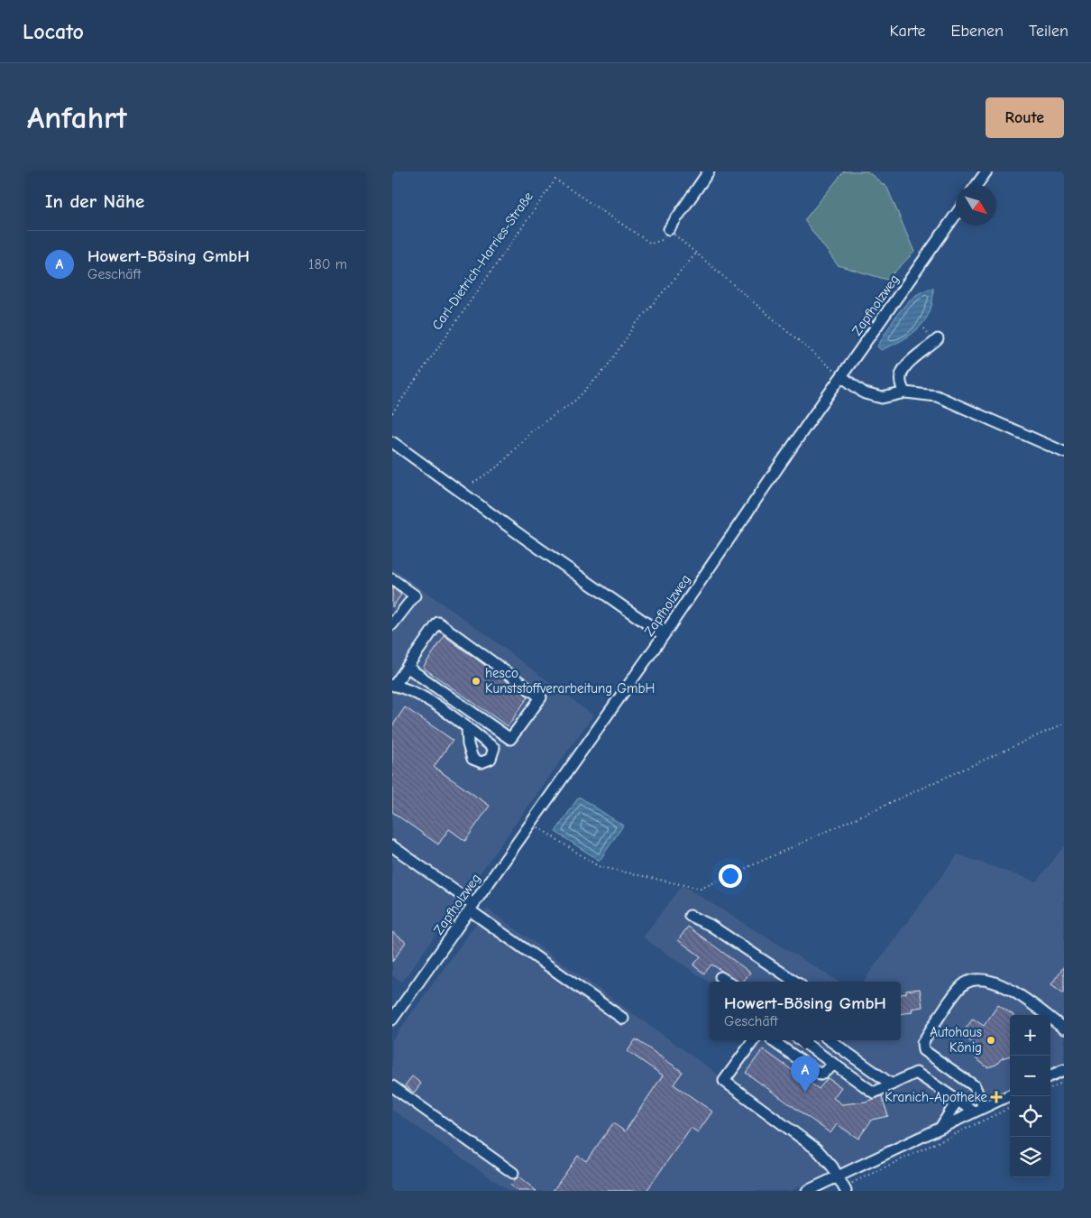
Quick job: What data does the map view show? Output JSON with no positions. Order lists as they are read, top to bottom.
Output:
{
  "streets": {
    "street": ["Zapfholzweg"],
    "path": ["Carl-Dietrich-Harries-Straße"]
  },
  "places": {
    "other": ["hesco Kunststoffverarbeitung GmbH", "Autohaus König"],
    "health": ["Kranich-Apotheke"]
  },
  "north": "bottom right",
  "page": {
    "header": "Locato",
    "nav": ["Karte", "Ebenen", "Teilen"],
    "buttons": "Route",
    "title": "Anfahrt",
    "heading": "In der Nähe",
    "list": [
      {
        "mark": "A",
        "name": "Howert-Bösing GmbH",
        "note": "Geschäft",
        "value": "180 m"
      }
    ],
    "popup": ["Howert-Bösing GmbH", "Geschäft"],
    "map_buttons": ["+", "−"],
    "pins": "A"
  }
}
